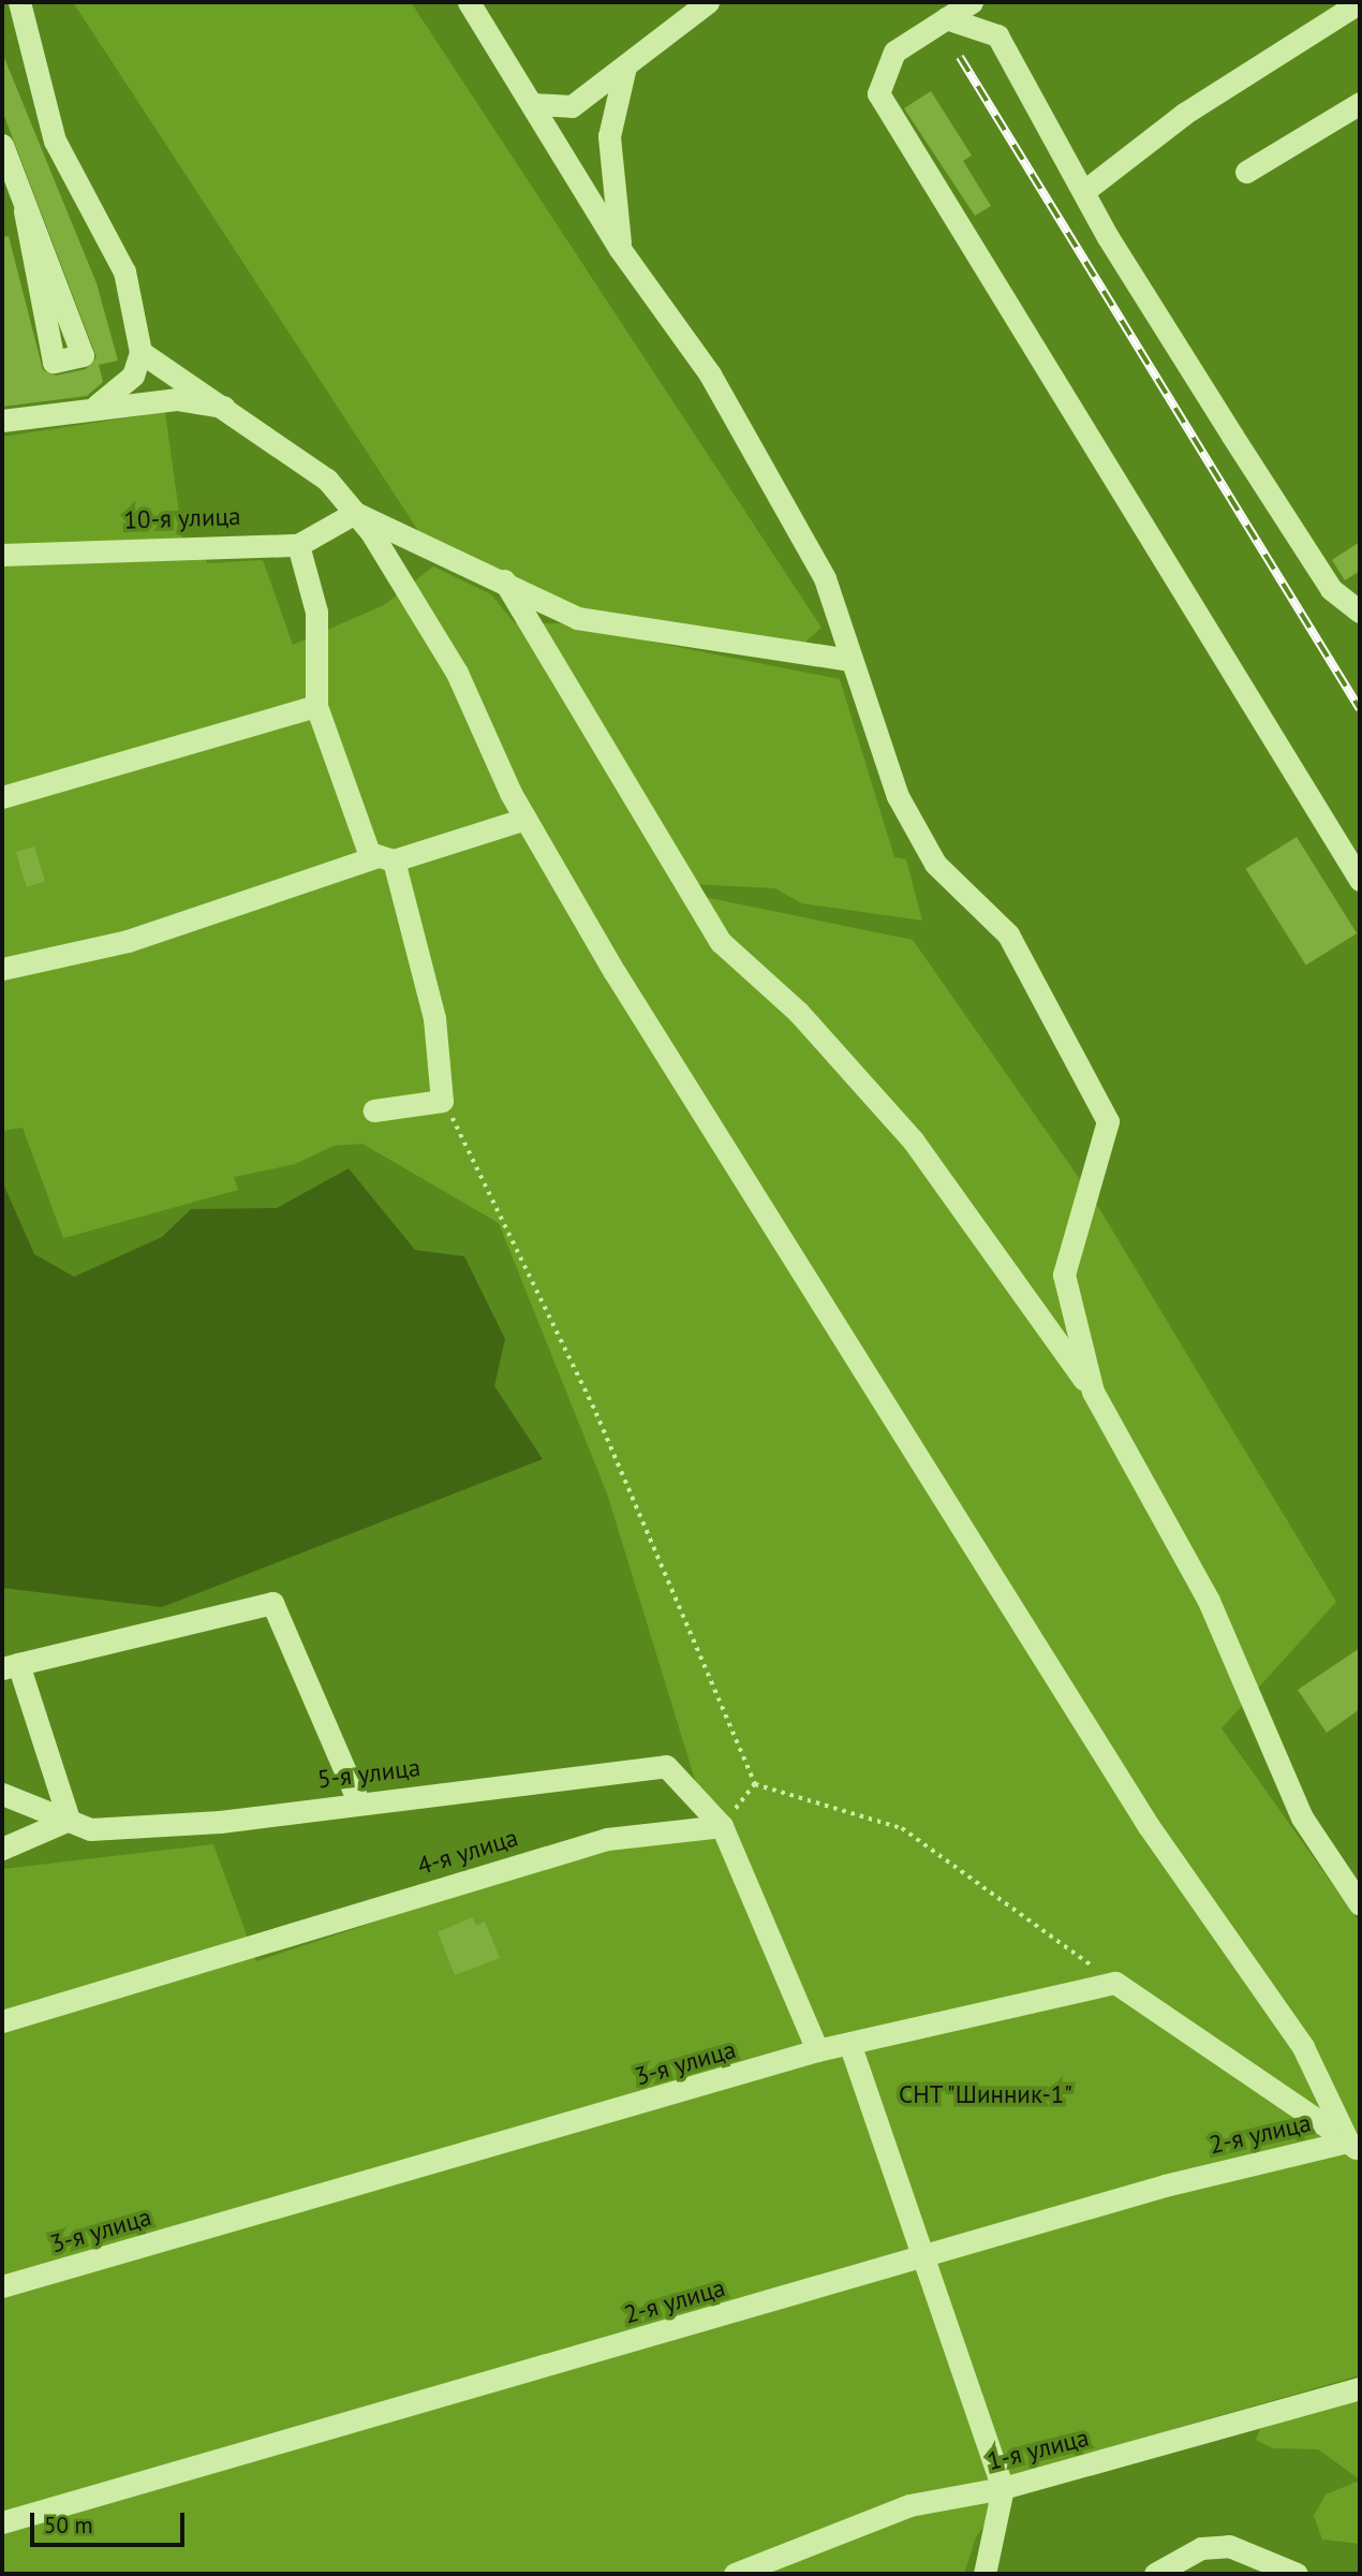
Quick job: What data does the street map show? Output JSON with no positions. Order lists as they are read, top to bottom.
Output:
{
  "streets": {
    "street": [
      "10-я улица",
      "5-я улица",
      "4-я улица",
      "3-я улица",
      "2-я улица",
      "1-я улица"
    ]
  },
  "crossings": [
    ["5-я улица", "4-я улица"]
  ],
  "parks": ["СНТ \"Шинник-1\""],
  "scale_bar": "50 m"
}
